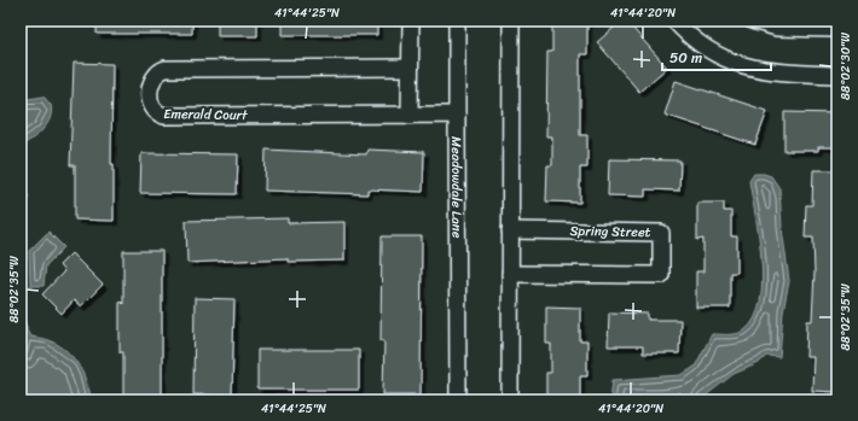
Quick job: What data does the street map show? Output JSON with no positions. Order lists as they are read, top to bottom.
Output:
{
  "streets": {
    "street": ["Emerald Court", "Meadowdale Lane", "Spring Street"]
  },
  "scale_bar": "50 m",
  "coordinates": [
    "41°44'25\"N",
    "41°44'20\"N",
    "88°02'30\"W",
    "88°02'35\"W"
  ]
}
